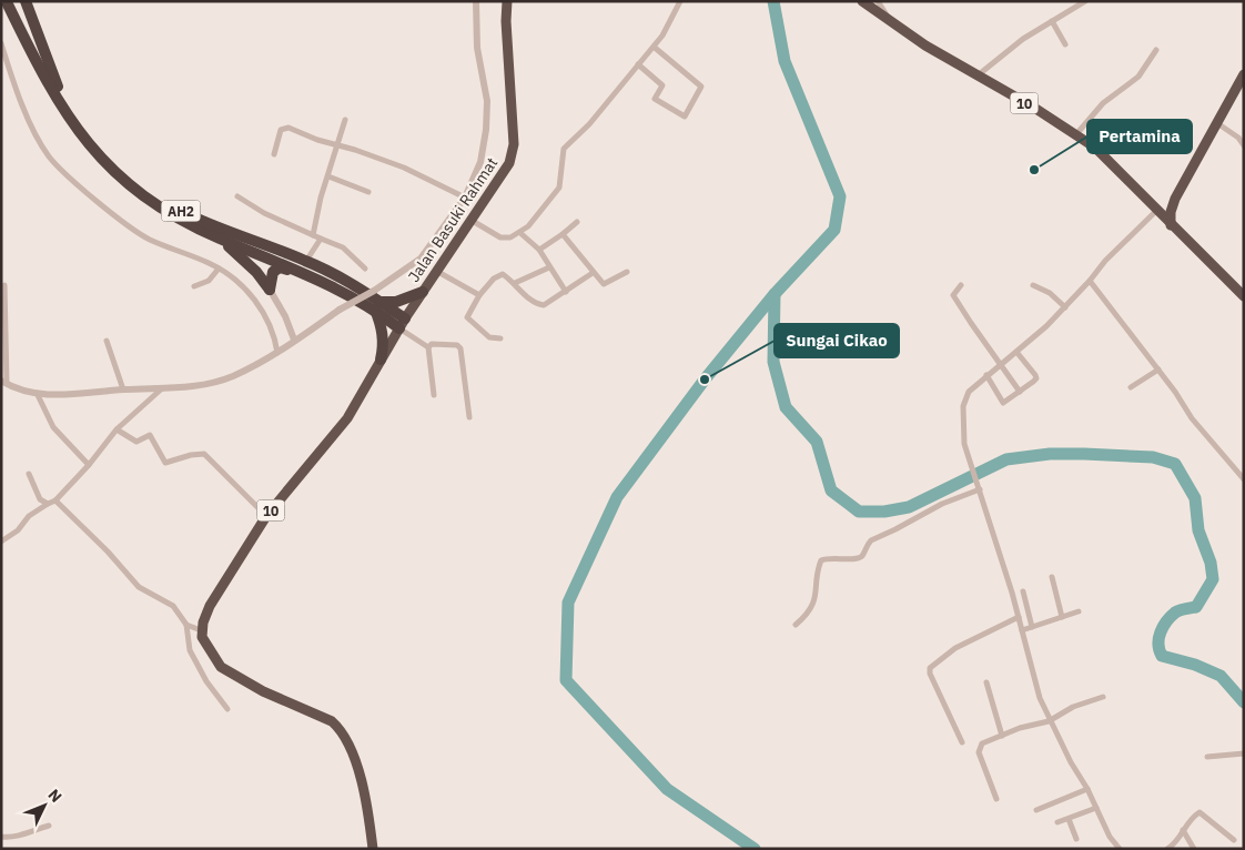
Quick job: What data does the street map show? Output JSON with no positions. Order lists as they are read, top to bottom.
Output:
{
  "streets": {
    "highway": ["10", "AH2", "Jalan Basuki Rahmat"]
  },
  "crossings": [
    ["10", "AH2"],
    ["10", "Jalan Basuki Rahmat"],
    ["AH2", "Jalan Basuki Rahmat"]
  ],
  "places": ["Pertamina", "Sungai Cikao"],
  "north": "top right"
}
